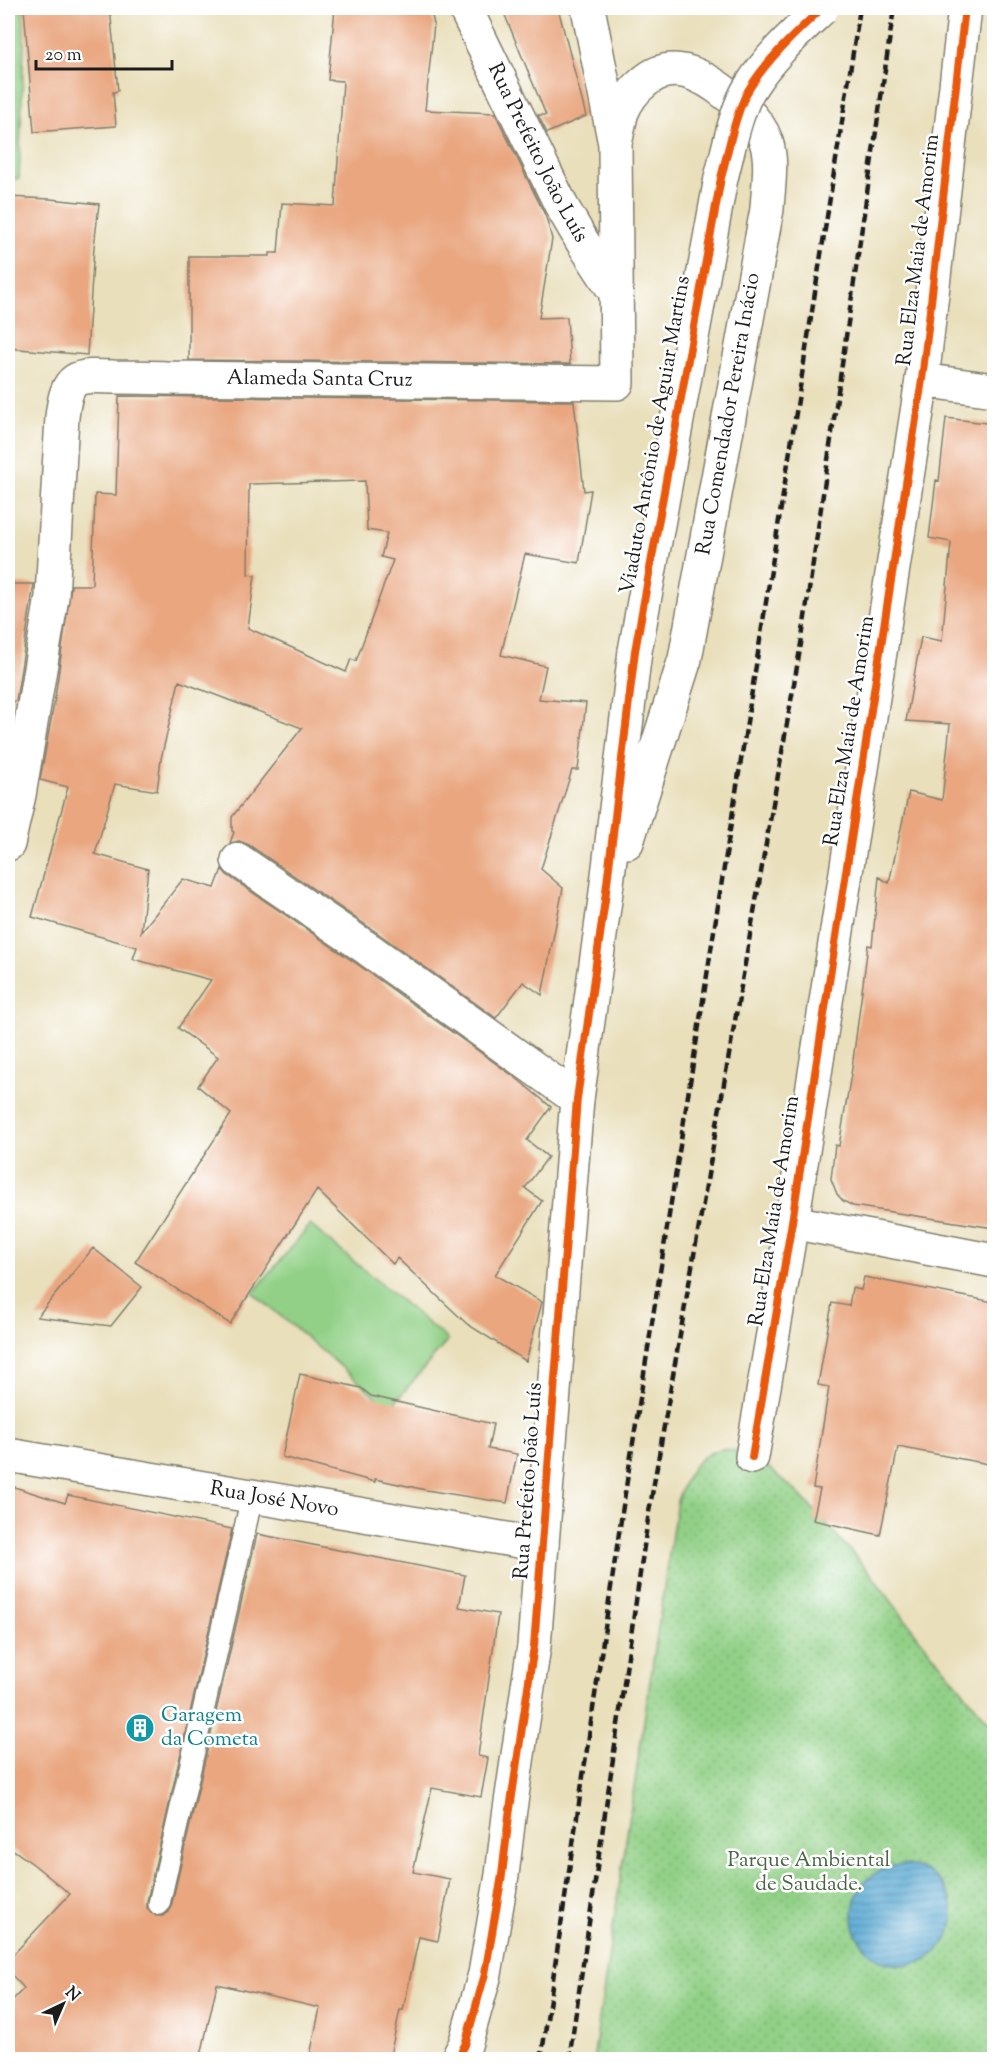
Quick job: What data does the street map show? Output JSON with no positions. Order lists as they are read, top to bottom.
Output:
{
  "streets": {
    "street": [
      "Rua Prefeito João Luís",
      "Rua Elza Maia de Amorim",
      "Alameda Santa Cruz",
      "Rua Comendador Pereira Inácio",
      "Viaduto Antônio de Aguiar Martins",
      "Rua José Novo"
    ]
  },
  "crossings": [
    ["Rua Prefeito João Luís", "Alameda Santa Cruz"],
    ["Rua Prefeito João Luís", "Rua Comendador Pereira Inácio"],
    ["Rua Prefeito João Luís", "Viaduto Antônio de Aguiar Martins"],
    ["Rua Prefeito João Luís", "Rua José Novo"],
    ["Rua Comendador Pereira Inácio", "Viaduto Antônio de Aguiar Martins"]
  ],
  "parks": ["Parque Ambiental de Saudade."],
  "places": {
    "building": ["Garagem da Cometa"]
  },
  "scale_bar": "20 m",
  "north": "top right"
}
